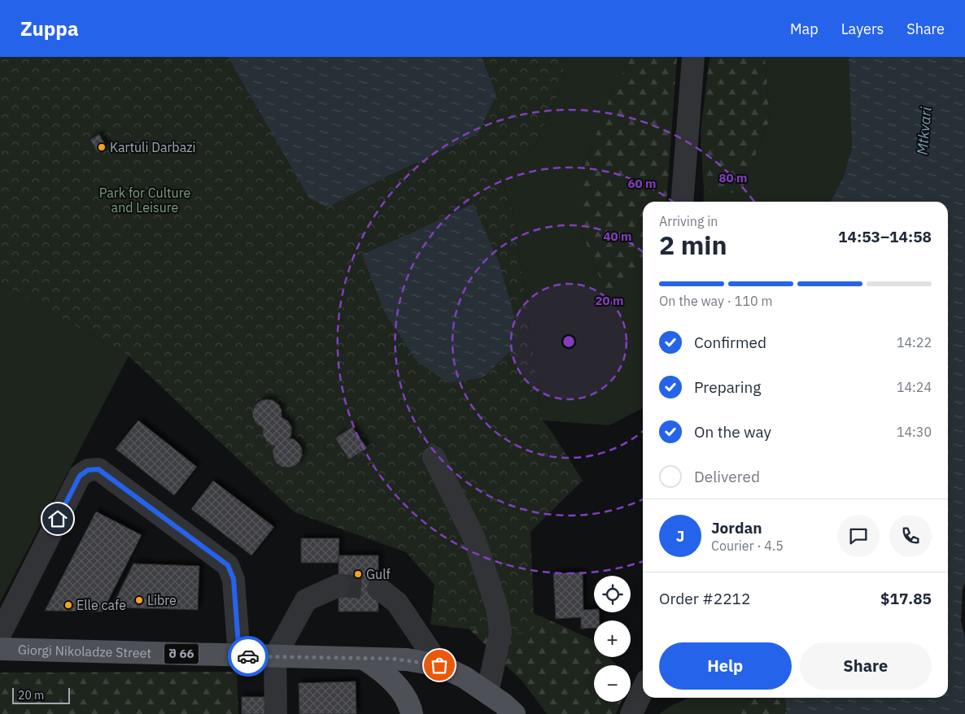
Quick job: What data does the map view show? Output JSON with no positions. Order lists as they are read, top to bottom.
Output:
{
  "streets": {
    "main road": ["Giorgi Nikoladze Street", "შ 66"]
  },
  "water": ["Mtkvari"],
  "parks": ["Park for Culture and Leisure"],
  "places": [
    "Kartuli Darbazi",
    "Gulf",
    "Libre",
    "Elle cafe"
  ],
  "scale_bar": "20 m",
  "page": {
    "header": "Zuppa",
    "nav": ["Map", "Layers", "Share"],
    "heading": ["2 min", "Arriving in", "14:53–14:58"],
    "panel": [
      "Jordan",
      "Courier · 4.5",
      "Order #2212",
      "$17.85"
    ],
    "bar": "On the way · 110 m",
    "list": [
      ["Confirmed", "14:22"],
      ["Preparing", "14:24"],
      ["On the way", "14:30"],
      "Delivered"
    ],
    "round": "J",
    "map_buttons": ["+", "−"],
    "buttons": ["Help", "Share"],
    "scale": "20 m"
  },
  "rings": [
    "80 m",
    "60 m",
    "40 m",
    "20 m"
  ]
}
